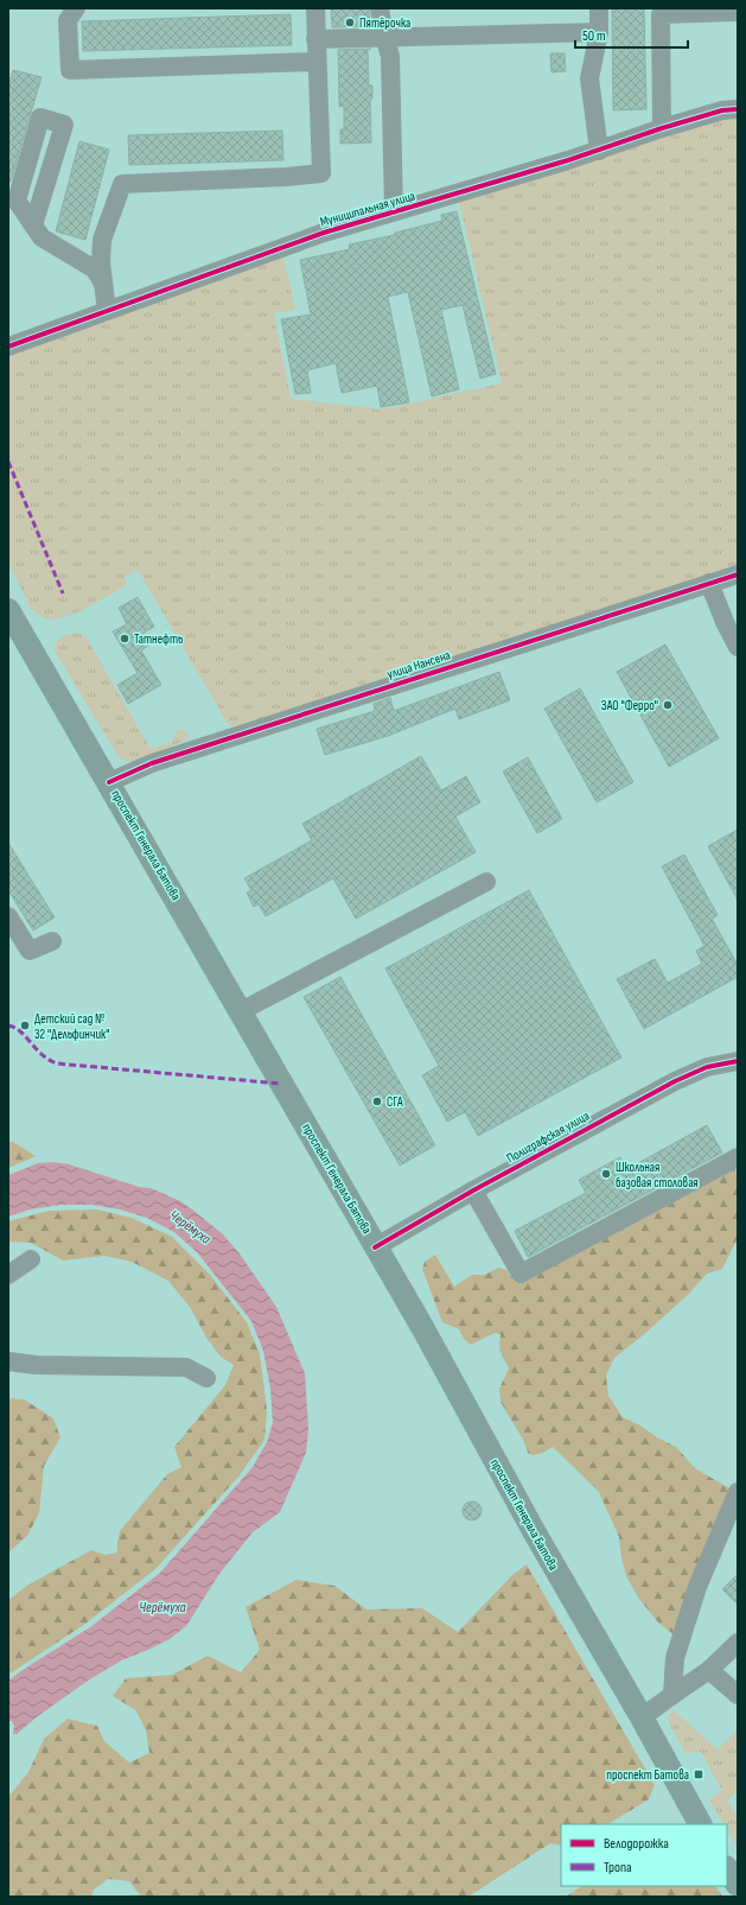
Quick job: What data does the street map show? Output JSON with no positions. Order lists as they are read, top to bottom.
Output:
{
  "streets": {
    "main road": ["проспект Генерала Батова"],
    "street": ["Муниципальная улица", "улица Нансена", "Полиграфская улица"]
  },
  "crossings": [
    ["улица Нансена", "проспект Генерала Батова"],
    ["проспект Генерала Батова", "Полиграфская улица"]
  ],
  "water": ["Черёмуха"],
  "places": {
    "other": [
      "Пятёрочка",
      "Татнефть",
      "ЗАО \"Ферро\"",
      "Детский сад № 32 \"Дельфинчик\"",
      "СГА",
      "Школьная базовая столовая"
    ],
    "transit": ["проспект Батова"]
  },
  "legend": ["Велодорожка", "Тропа"],
  "scale_bar": "50 m"
}
